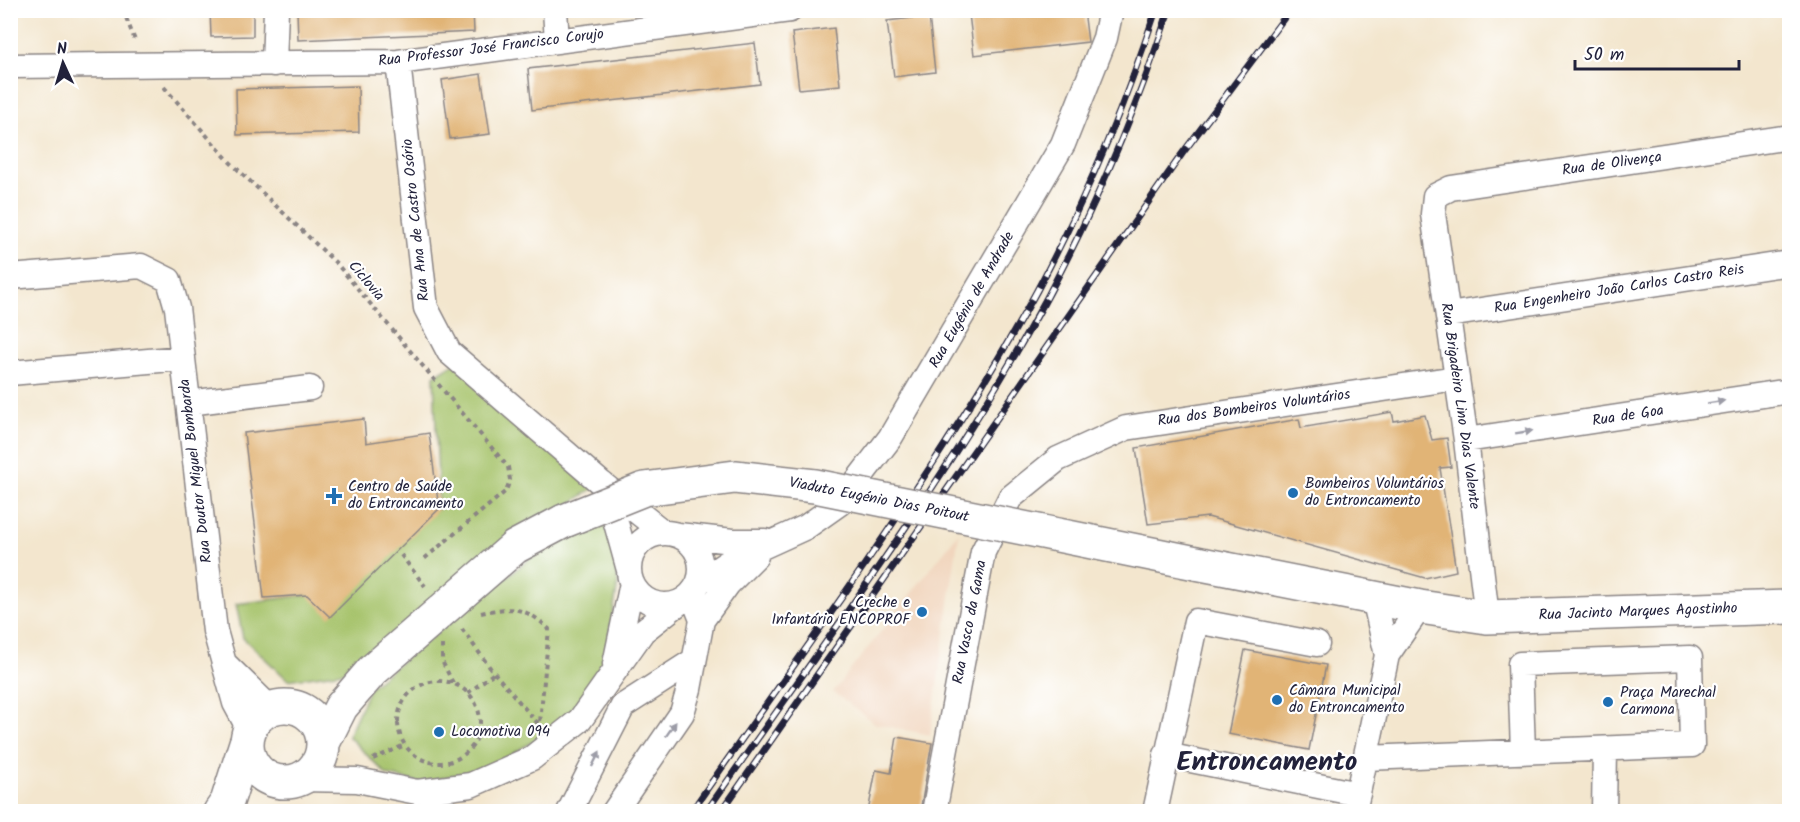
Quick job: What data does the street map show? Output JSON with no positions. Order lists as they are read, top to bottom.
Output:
{
  "streets": {
    "main road": ["Viaduto Eugénio Dias Poitout", "Rua Jacinto Marques Agostinho"],
    "street": [
      "Rua Professor José Francisco Corujo",
      "Rua de Olivença",
      "Rua Ana de Castro Osório",
      "Rua Engenheiro João Carlos Castro Reis",
      "Rua Eugénio de Andrade",
      "Rua Brigadeiro Lino Dias Valente",
      "Rua dos Bombeiros Voluntários",
      "Rua de Goa",
      "Rua Doutor Miguel Bombarda",
      "Rua Vasco da Gama"
    ],
    "path": ["Ciclovia"]
  },
  "crossings": [
    ["Rua Professor José Francisco Corujo", "Rua Ana de Castro Osório"],
    ["Rua Professor José Francisco Corujo", "Ciclovia"],
    ["Rua de Olivença", "Rua Brigadeiro Lino Dias Valente"],
    ["Rua Ana de Castro Osório", "Rua Eugénio de Andrade"],
    ["Rua Engenheiro João Carlos Castro Reis", "Rua Brigadeiro Lino Dias Valente"],
    ["Rua Eugénio de Andrade", "Rua Doutor Miguel Bombarda"],
    ["Rua Brigadeiro Lino Dias Valente", "Rua dos Bombeiros Voluntários"],
    ["Rua Brigadeiro Lino Dias Valente", "Rua de Goa"],
    ["Rua Brigadeiro Lino Dias Valente", "Rua Jacinto Marques Agostinho"],
    ["Rua dos Bombeiros Voluntários", "Rua Vasco da Gama"],
    ["Viaduto Eugénio Dias Poitout", "Rua Jacinto Marques Agostinho"]
  ],
  "one_way": ["Rua de Goa"],
  "districts": ["Entroncamento"],
  "places": {
    "other": [
      "Bombeiros Voluntários do Entroncamento",
      "Creche e Infantário ENCOPROF",
      "Câmara Municipal do Entroncamento",
      "Praça Marechal Carmona",
      "Locomotiva 094"
    ],
    "health": ["Centro de Saúde do Entroncamento"]
  },
  "scale_bar": "50 m",
  "north": "top"
}
